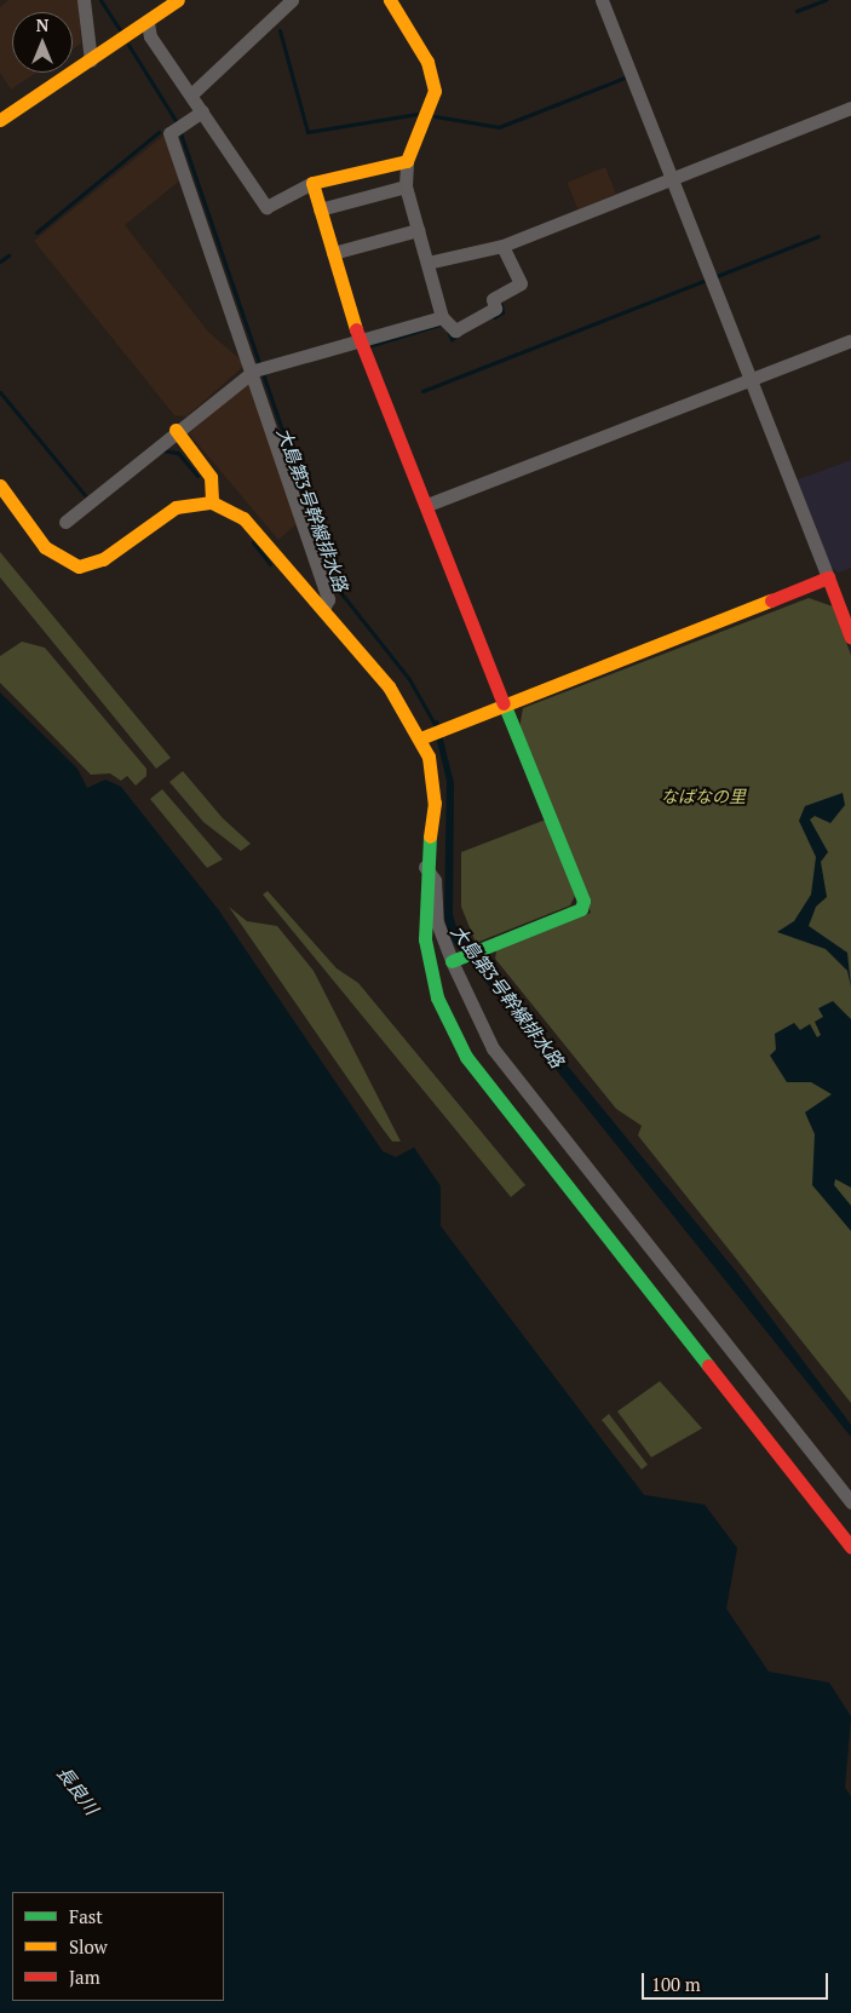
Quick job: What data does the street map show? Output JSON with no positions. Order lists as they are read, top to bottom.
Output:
{
  "water": ["大島第3号幹線排水路", "長良川"],
  "parks": ["なばなの里"],
  "legend": ["Fast", "Slow", "Jam"],
  "scale_bar": "100 m",
  "north": "top"
}
